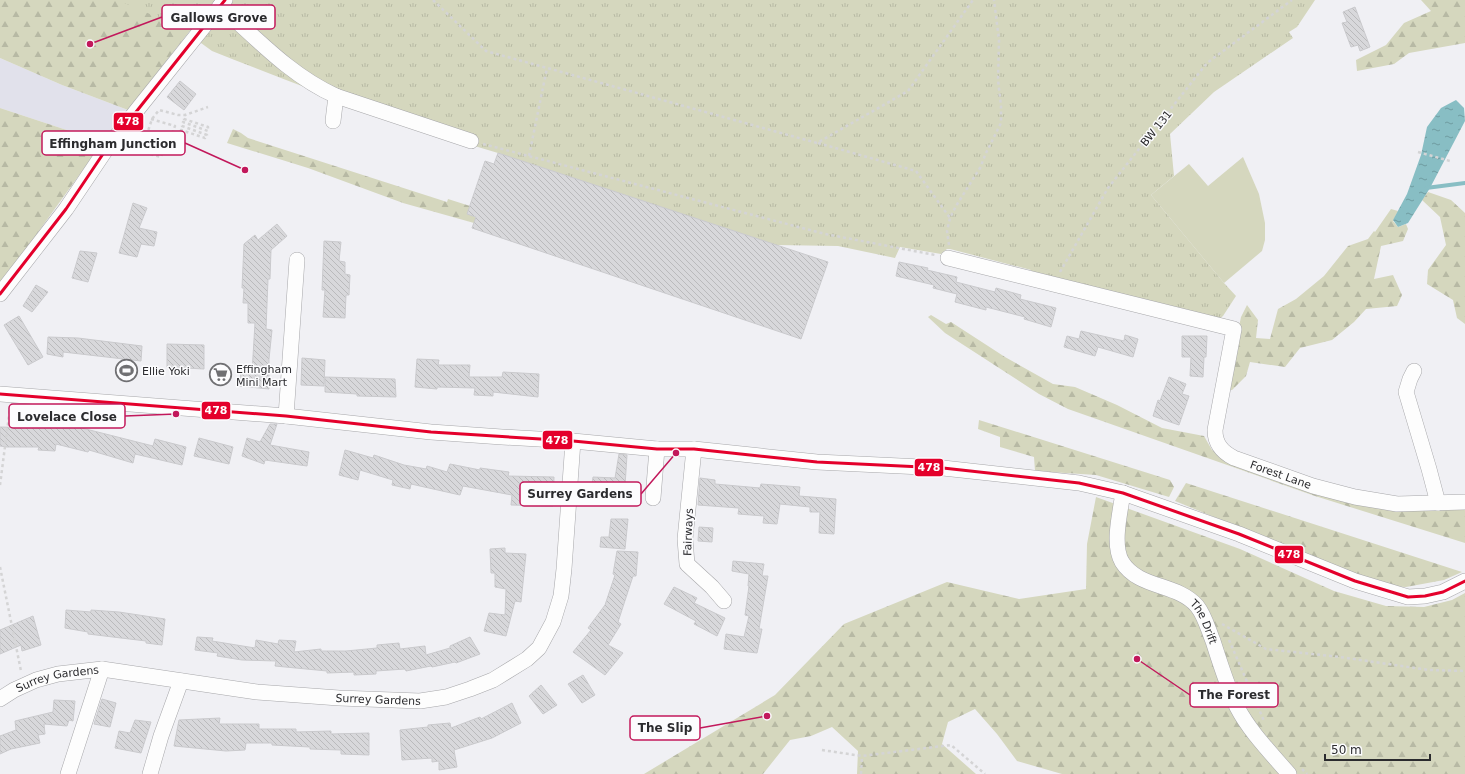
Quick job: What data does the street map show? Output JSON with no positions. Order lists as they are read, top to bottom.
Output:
{
  "streets": {
    "street": [
      "Forest Lane",
      "Fairways",
      "The Drift",
      "Surrey Gardens"
    ],
    "path": ["BW 131"]
  },
  "crossings": [
    ["BW 131", "Forest Lane"]
  ],
  "places": {
    "other": [
      "Gallows Grove",
      "Effingham Junction",
      "Lovelace Close",
      "Surrey Gardens",
      "The Forest",
      "The Slip"
    ],
    "sports": ["Ellie Yoki"],
    "supermarket": ["Effingham Mini Mart"]
  },
  "lines": ["transit line 478"],
  "scale_bar": "50 m"
}
